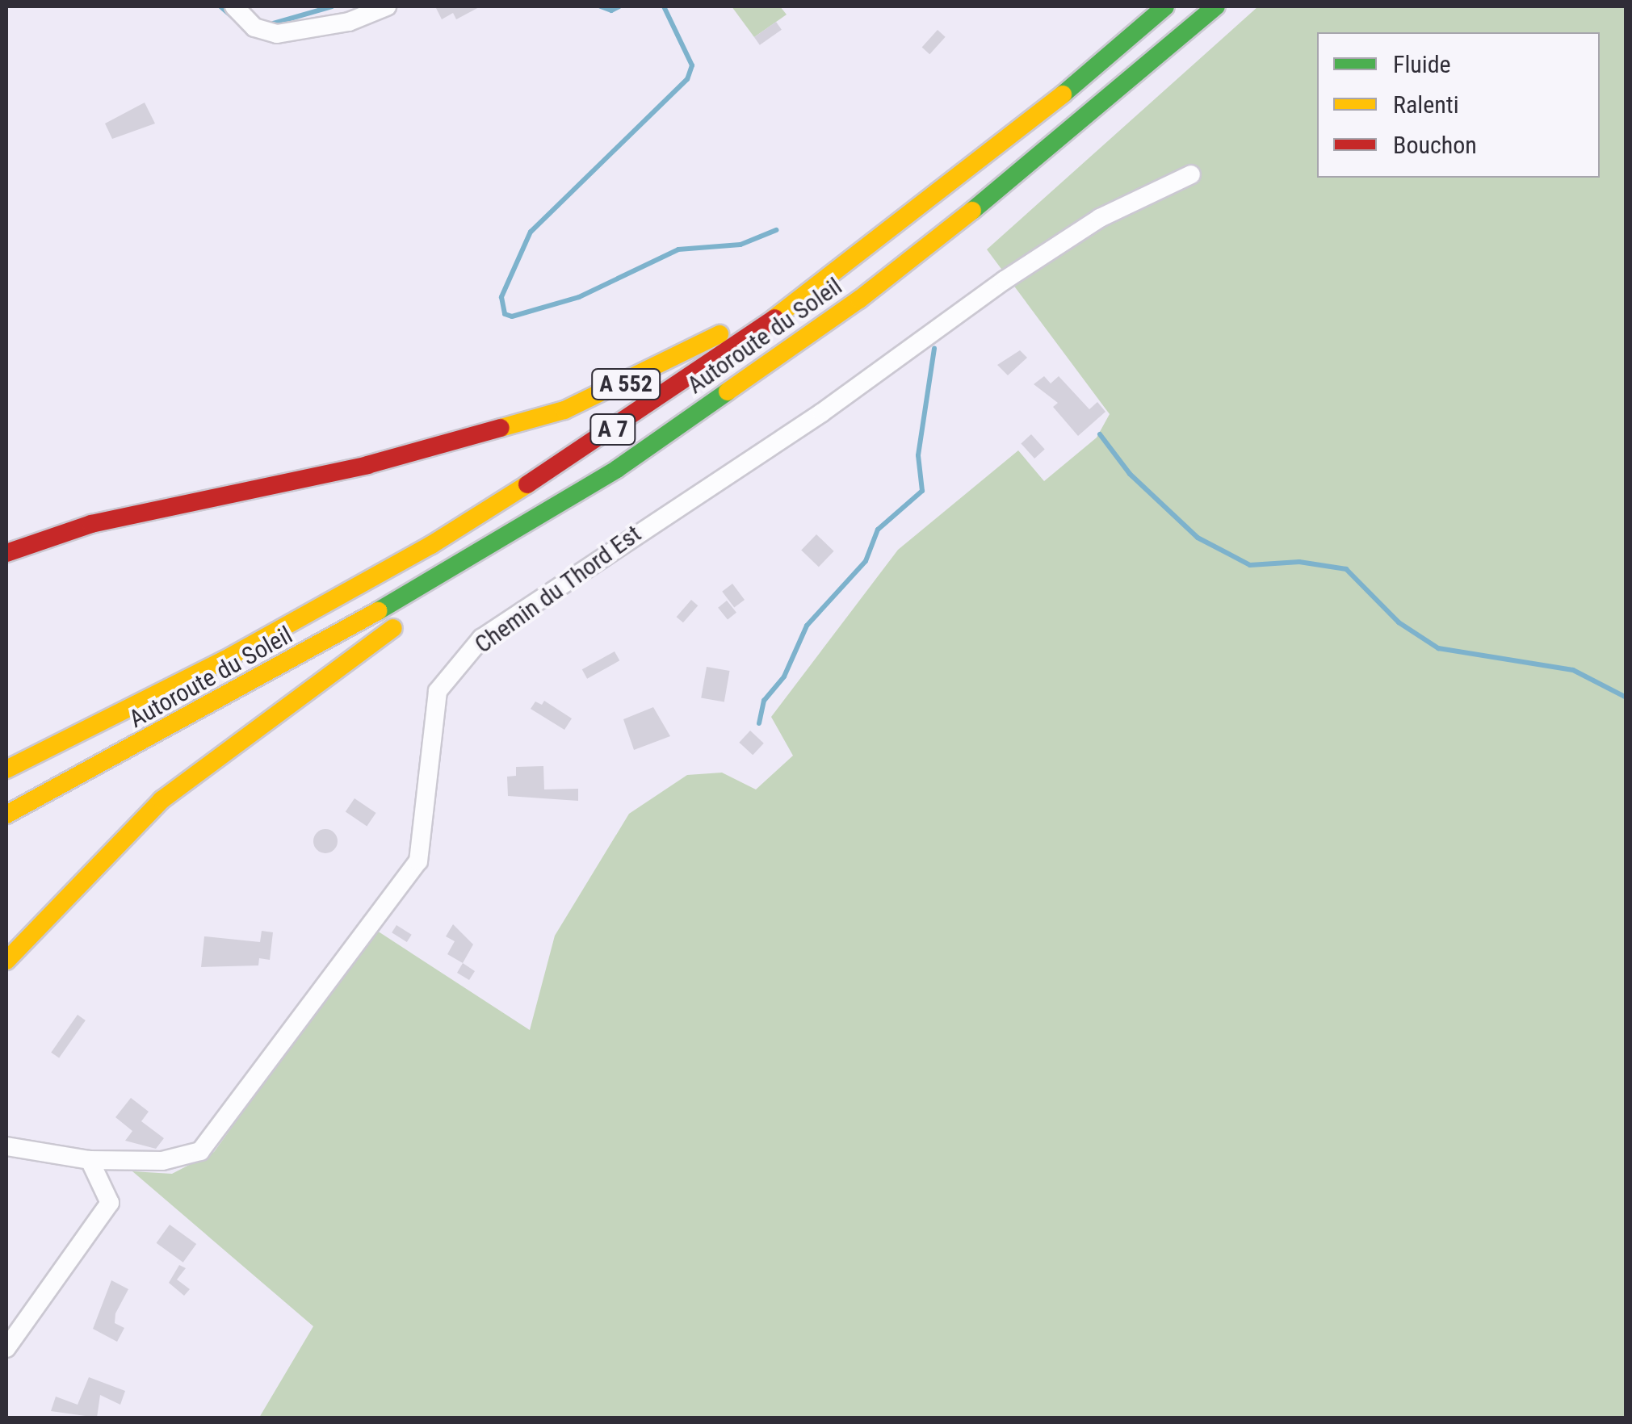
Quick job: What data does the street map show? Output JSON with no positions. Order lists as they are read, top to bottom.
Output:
{
  "streets": {
    "highway": ["Autoroute du Soleil", "A 552", "A 7"],
    "street": ["Chemin du Thord Est"]
  },
  "legend": ["Fluide", "Ralenti", "Bouchon"]
}
